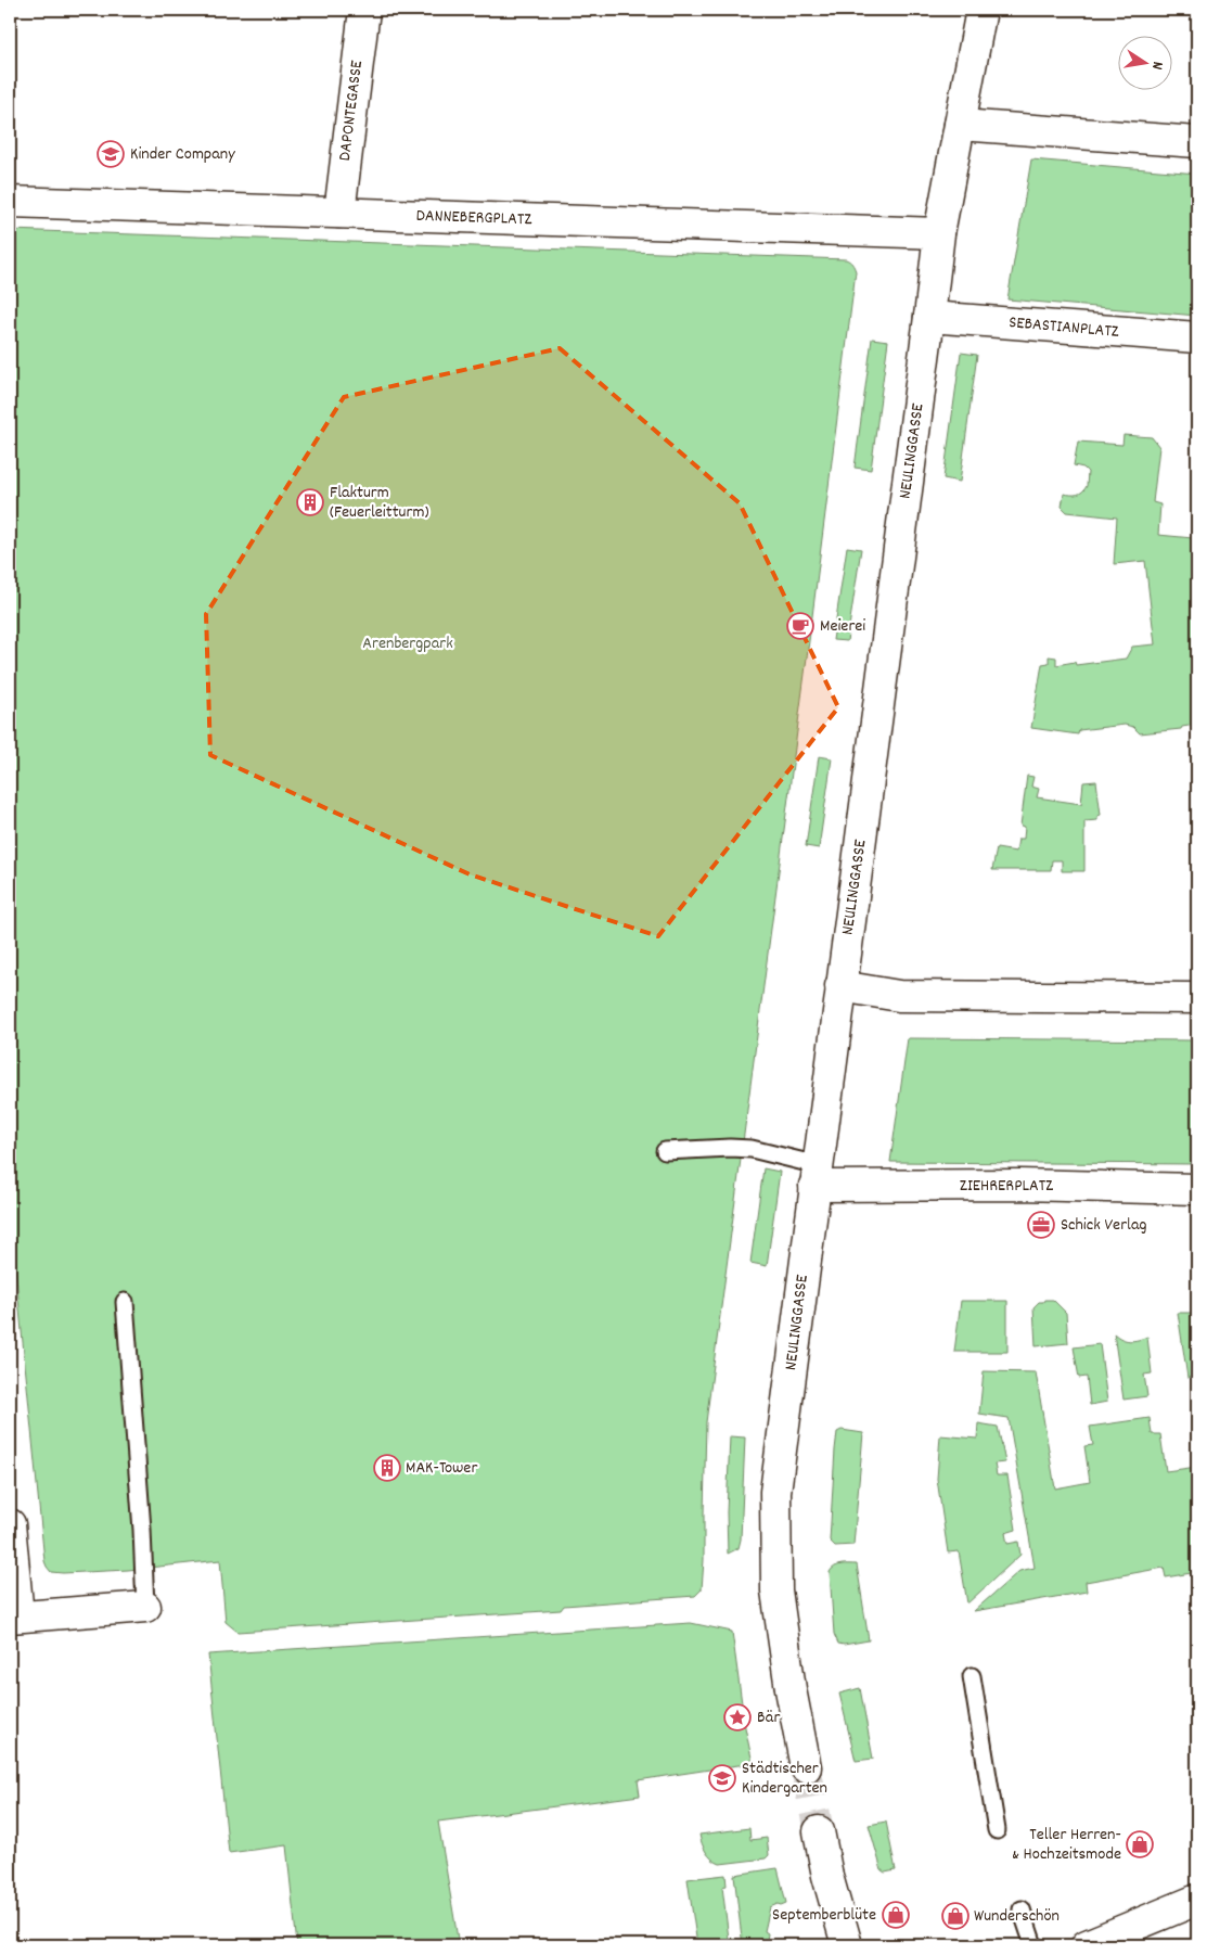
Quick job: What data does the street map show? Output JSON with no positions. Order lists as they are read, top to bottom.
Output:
{
  "streets": {
    "street": [
      "DAPONTEGASSE",
      "DANNEBERGPLATZ",
      "SEBASTIANPLATZ",
      "NEULINGGASSE",
      "ZIEHRERPLATZ"
    ]
  },
  "crossings": [
    ["DAPONTEGASSE", "DANNEBERGPLATZ"],
    ["DANNEBERGPLATZ", "NEULINGGASSE"],
    ["SEBASTIANPLATZ", "NEULINGGASSE"],
    ["NEULINGGASSE", "ZIEHRERPLATZ"]
  ],
  "parks": ["Arenbergpark"],
  "places": {
    "school or university": ["Kinder Company", "Städtischer Kindergarten"],
    "building": ["Flakturm (Feuerleitturm)", "MAK-Tower"],
    "cafe": ["Meierei"],
    "office": ["Schick Verlag"],
    "place": ["Bär"],
    "shop": ["Teller Herren- & Hochzeitsmode", "Septemberblüte", "Wunderschön"]
  },
  "north": "right"
}
